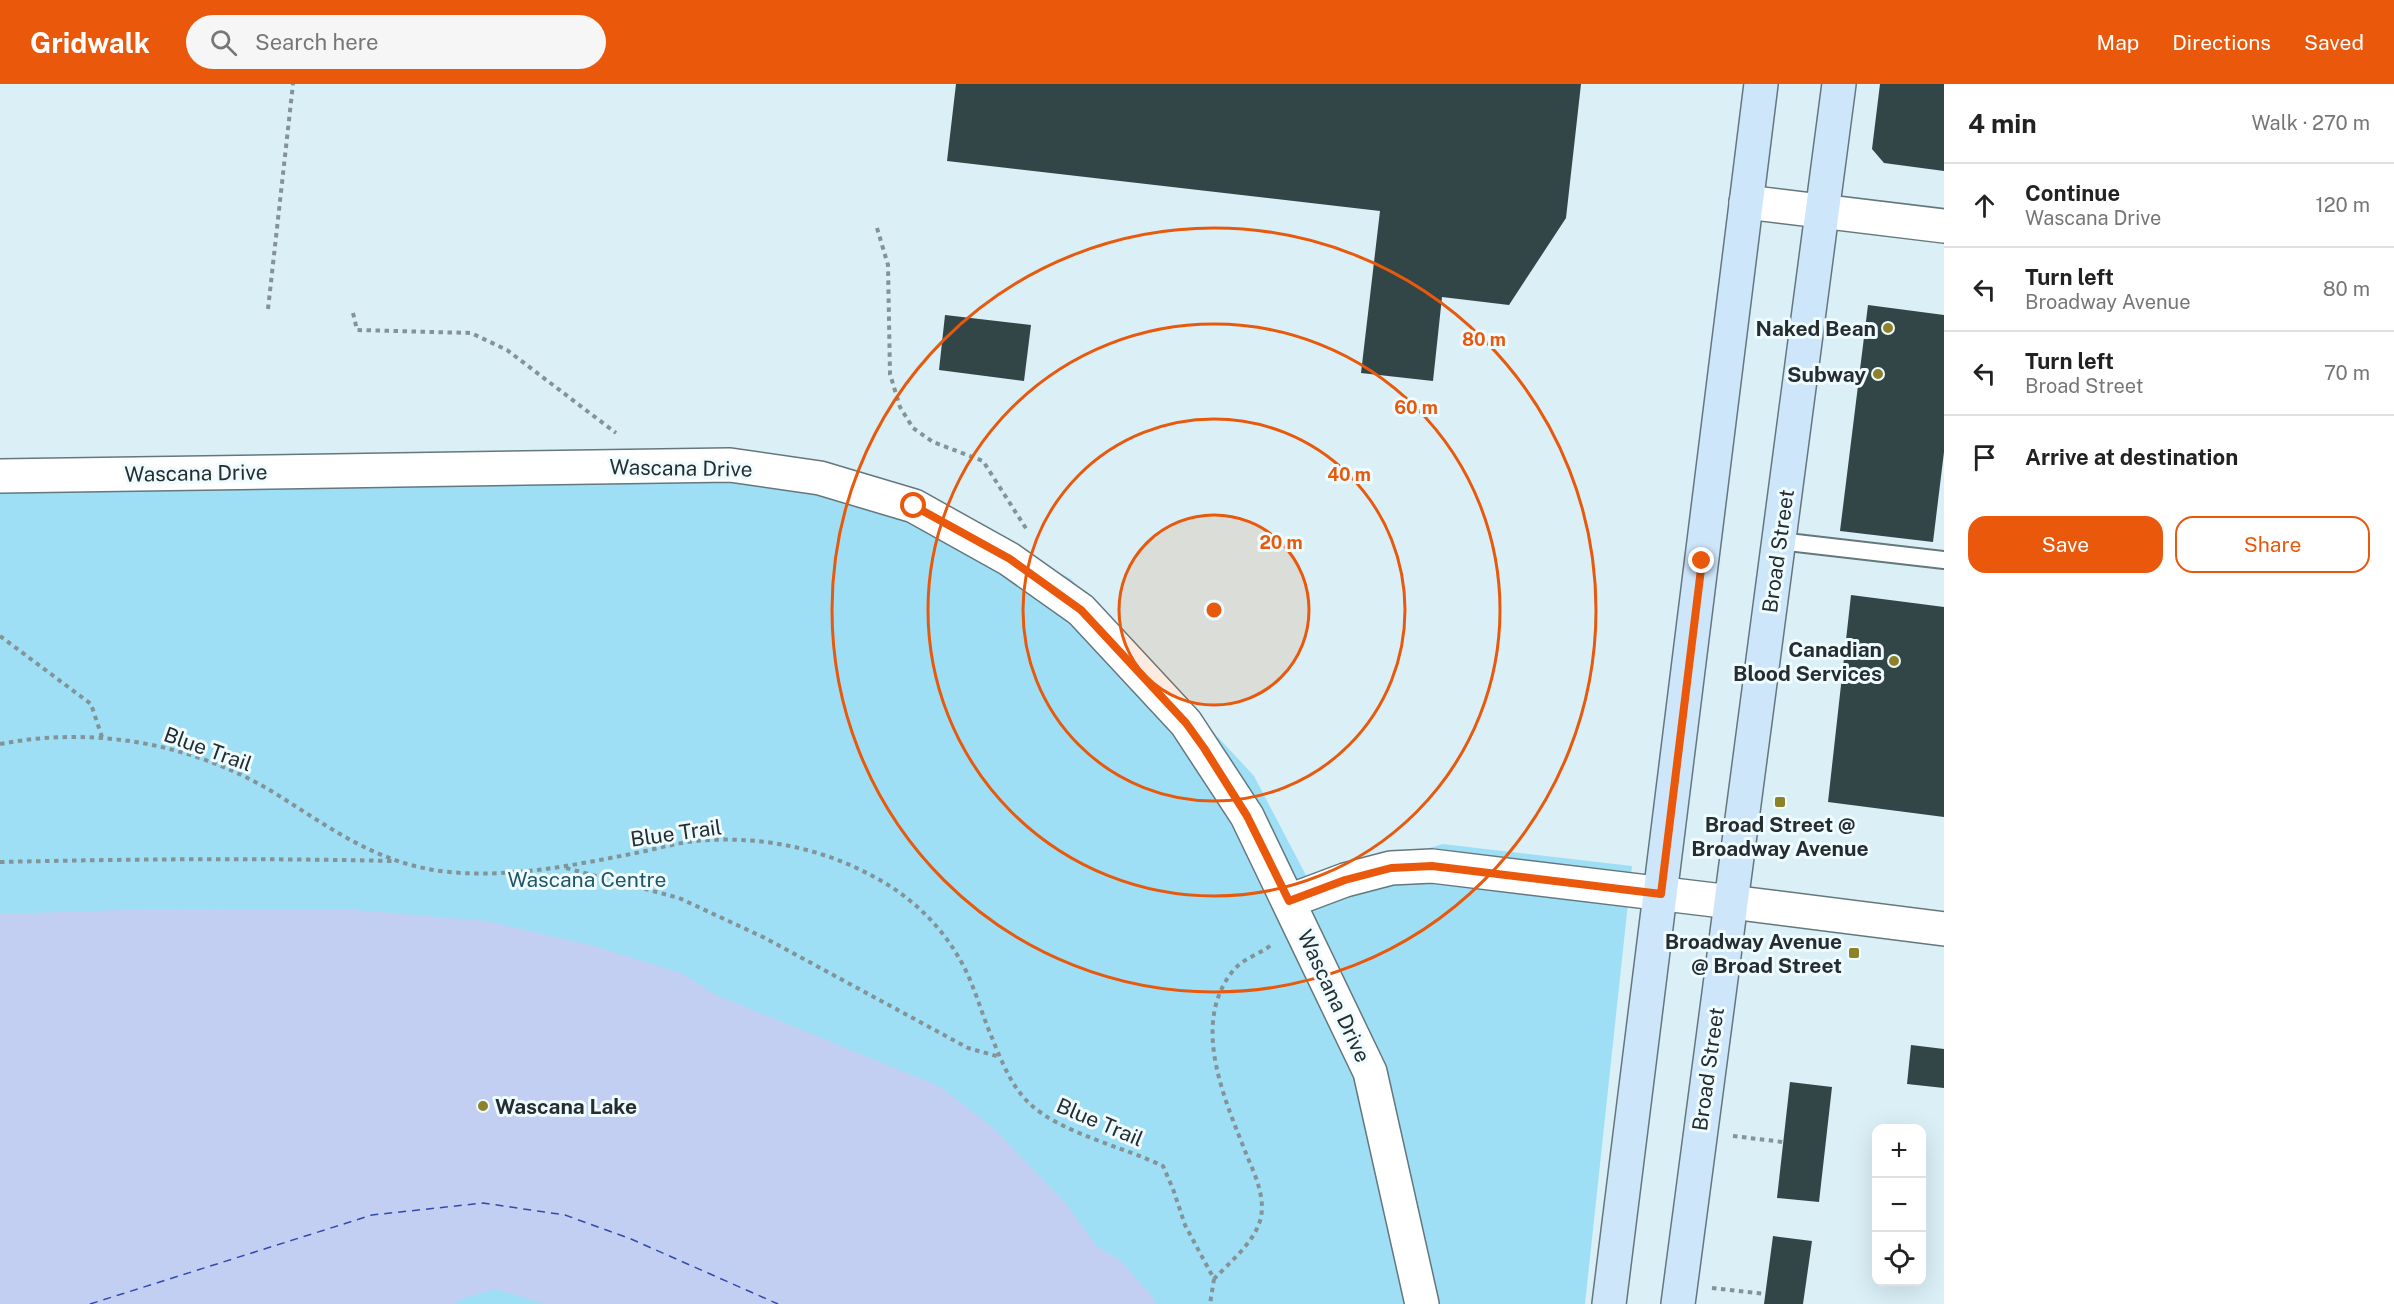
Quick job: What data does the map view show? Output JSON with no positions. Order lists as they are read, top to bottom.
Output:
{
  "streets": {
    "main road": ["Broad Street"],
    "street": ["Wascana Drive"],
    "path": ["Blue Trail"]
  },
  "parks": ["Wascana Centre"],
  "places": {
    "other": [
      "Naked Bean",
      "Subway",
      "Canadian Blood Services",
      "Wascana Lake"
    ],
    "transit": ["Broad Street @ Broadway Avenue", "Broadway Avenue @ Broad Street"]
  },
  "page": {
    "header": "Gridwalk",
    "search": "Search here",
    "nav": ["Map", "Directions", "Saved"],
    "heading": ["4 min", "Walk · 270 m"],
    "list": [
      ["Continue", "Wascana Drive", "120 m"],
      ["Turn left", "Broadway Avenue", "80 m"],
      ["Turn left", "Broad Street", "70 m"],
      "Arrive at destination"
    ],
    "buttons": ["Save", "Share"],
    "map_buttons": ["+", "−"]
  },
  "rings": [
    "80 m",
    "60 m",
    "40 m",
    "20 m"
  ]
}
